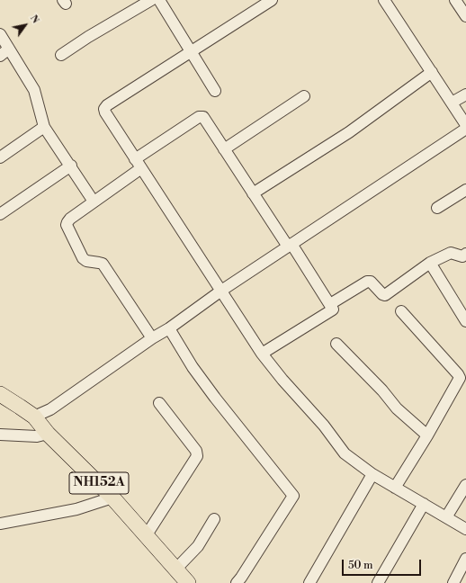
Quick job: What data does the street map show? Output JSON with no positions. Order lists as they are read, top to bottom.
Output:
{
  "streets": {
    "highway": ["NH152A"]
  },
  "scale_bar": "50 m",
  "north": "top right"
}
